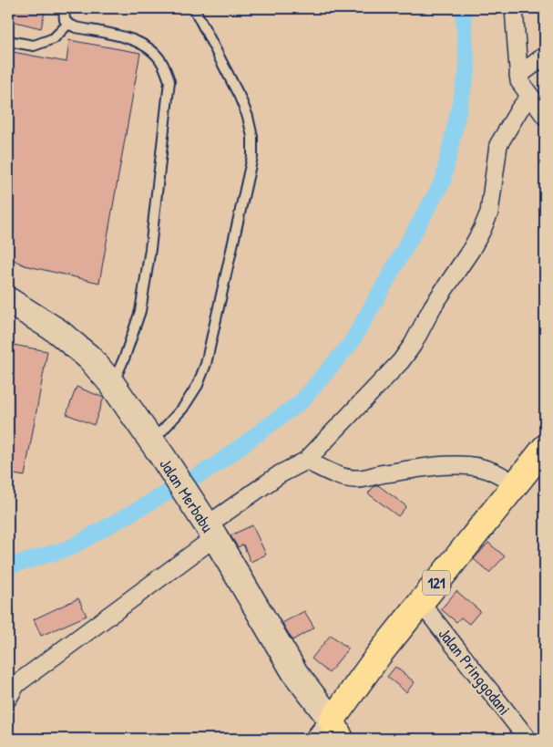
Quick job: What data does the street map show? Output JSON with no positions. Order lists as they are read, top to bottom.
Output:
{
  "streets": {
    "main road": ["Jalan Merbabu", "121"],
    "street": ["Jalan Pringgodani"]
  },
  "crossings": [
    ["Jalan Merbabu", "121"],
    ["121", "Jalan Pringgodani"]
  ]
}
